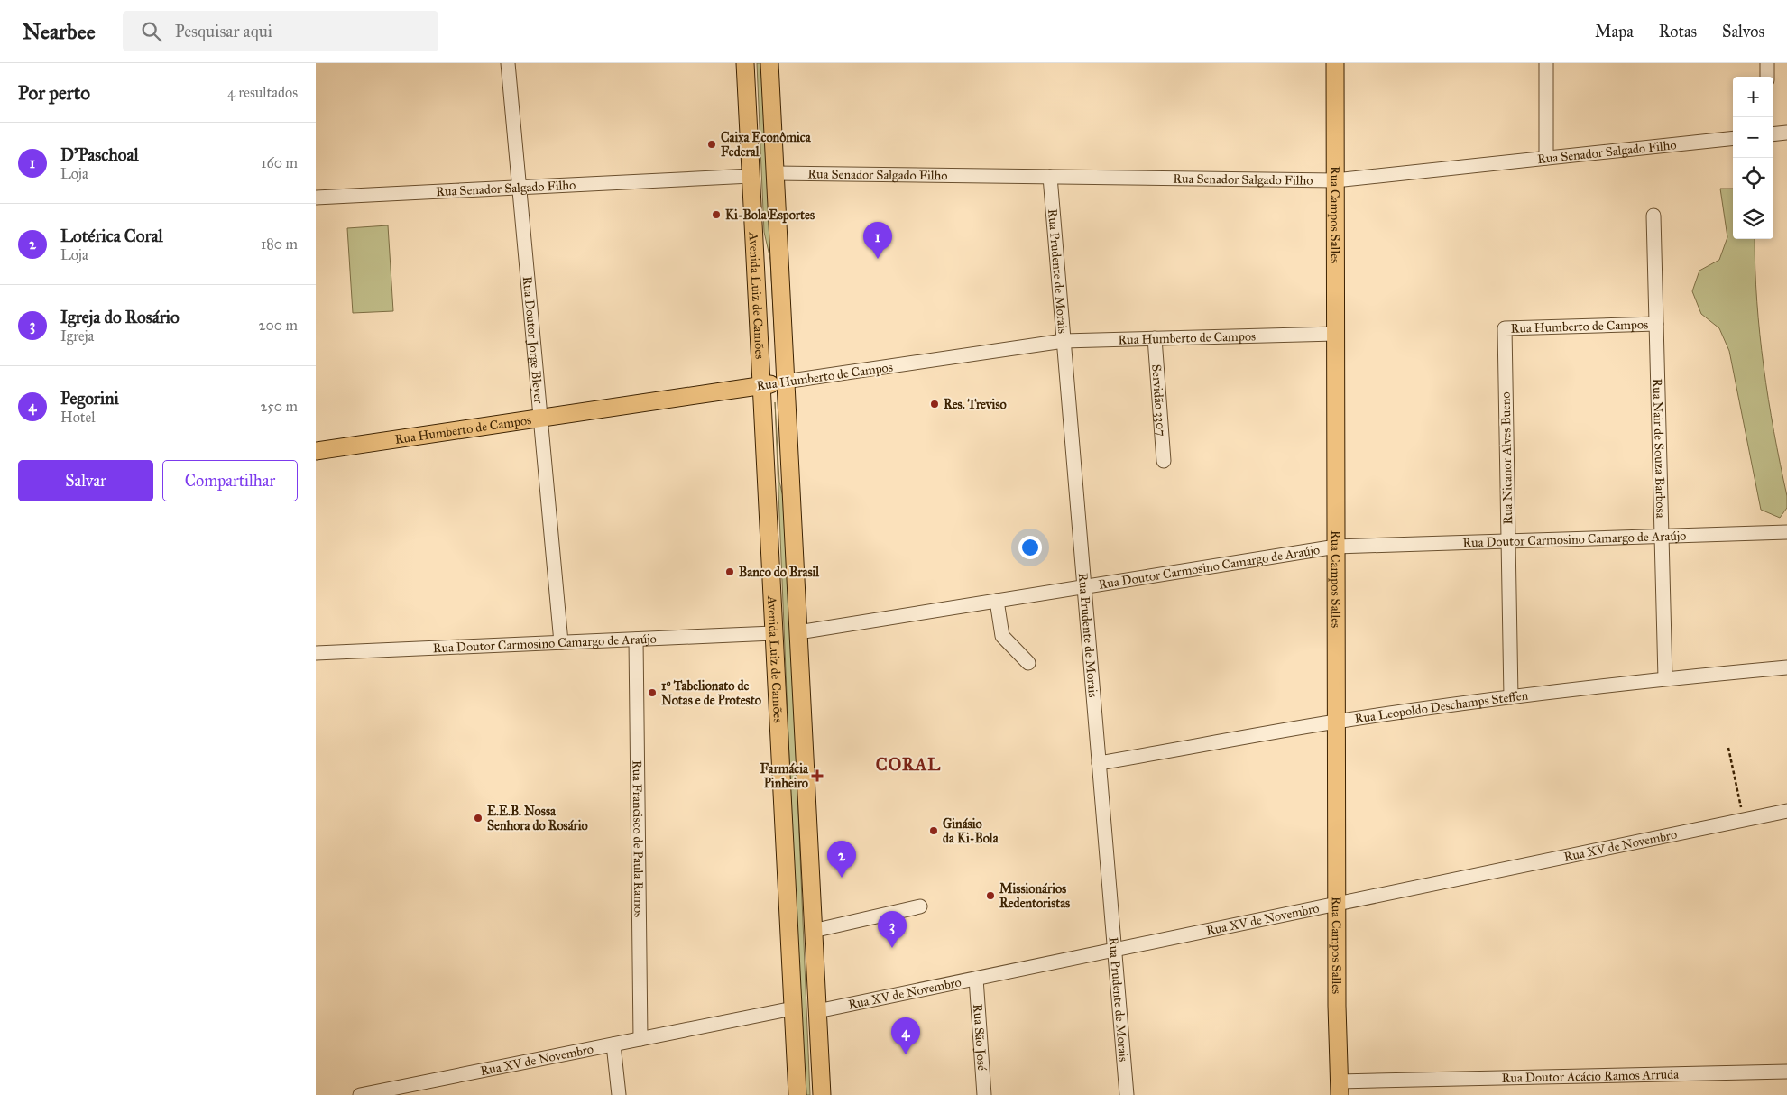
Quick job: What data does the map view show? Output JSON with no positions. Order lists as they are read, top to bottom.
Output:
{
  "streets": {
    "main road": ["Rua Campos Salles", "Avenida Luiz de Camões", "Rua Humberto de Campos"],
    "street": [
      "Rua Senador Salgado Filho",
      "Rua Prudente de Morais",
      "Rua Doutor Jorge Bleyer",
      "Servidão 3307",
      "Rua Nair de Souza Barbosa",
      "Rua Nicanor Alves Bueno",
      "Rua Doutor Carmosino Camargo de Araújo",
      "Rua Leopoldo Deschamps Steffen",
      "Rua Francisco de Paula Ramos",
      "Rua XV de Novembro",
      "Rua São José",
      "Rua Doutor Acácio Ramos Arruda"
    ]
  },
  "crossings": [
    ["Rua Senador Salgado Filho", "Rua Campos Salles"],
    ["Rua Senador Salgado Filho", "Rua Prudente de Morais"],
    ["Rua Senador Salgado Filho", "Avenida Luiz de Camões"],
    ["Rua Senador Salgado Filho", "Rua Doutor Jorge Bleyer"],
    ["Rua Campos Salles", "Rua Humberto de Campos"],
    ["Rua Campos Salles", "Rua Doutor Carmosino Camargo de Araújo"],
    ["Rua Campos Salles", "Rua Leopoldo Deschamps Steffen"],
    ["Rua Campos Salles", "Rua XV de Novembro"],
    ["Rua Campos Salles", "Rua Doutor Acácio Ramos Arruda"],
    ["Rua Prudente de Morais", "Rua Humberto de Campos"],
    ["Rua Prudente de Morais", "Rua Doutor Carmosino Camargo de Araújo"],
    ["Rua Prudente de Morais", "Rua Leopoldo Deschamps Steffen"],
    ["Rua Prudente de Morais", "Rua XV de Novembro"],
    ["Avenida Luiz de Camões", "Rua Humberto de Campos"],
    ["Avenida Luiz de Camões", "Rua Doutor Carmosino Camargo de Araújo"],
    ["Avenida Luiz de Camões", "Rua XV de Novembro"],
    ["Rua Humberto de Campos", "Rua Doutor Jorge Bleyer"],
    ["Rua Humberto de Campos", "Servidão 3307"],
    ["Rua Humberto de Campos", "Rua Nair de Souza Barbosa"],
    ["Rua Humberto de Campos", "Rua Nicanor Alves Bueno"],
    ["Rua Doutor Jorge Bleyer", "Rua Doutor Carmosino Camargo de Araújo"],
    ["Rua Nair de Souza Barbosa", "Rua Doutor Carmosino Camargo de Araújo"],
    ["Rua Nair de Souza Barbosa", "Rua Leopoldo Deschamps Steffen"],
    ["Rua Nicanor Alves Bueno", "Rua Doutor Carmosino Camargo de Araújo"],
    ["Rua Nicanor Alves Bueno", "Rua Leopoldo Deschamps Steffen"],
    ["Rua Doutor Carmosino Camargo de Araújo", "Rua Francisco de Paula Ramos"],
    ["Rua Francisco de Paula Ramos", "Rua XV de Novembro"],
    ["Rua XV de Novembro", "Rua São José"]
  ],
  "districts": ["CORAL"],
  "places": {
    "other": [
      "Caixa Econômica Federal",
      "Ki-Bola Esportes",
      "Res. Treviso",
      "Banco do Brasil",
      "1º Tabelionato de Notas e de Protesto",
      "E.E.B. Nossa Senhora do Rosário",
      "Ginásio da Ki-Bola",
      "Missionários Redentoristas"
    ],
    "health": ["Farmácia Pinheiro"]
  },
  "page": {
    "header": "Nearbee",
    "search": "Pesquisar aqui",
    "nav": ["Mapa", "Rotas", "Salvos"],
    "heading": ["Por perto", "4 resultados"],
    "map_buttons": ["+", "−"],
    "list": [
      {
        "mark": "1",
        "name": "D'Paschoal",
        "note": "Loja",
        "value": "160 m"
      },
      {
        "mark": "2",
        "name": "Lotérica Coral",
        "note": "Loja",
        "value": "180 m"
      },
      {
        "mark": "3",
        "name": "Igreja do Rosário",
        "note": "Igreja",
        "value": "200 m"
      },
      {
        "mark": "4",
        "name": "Pegorini",
        "note": "Hotel",
        "value": "250 m"
      }
    ],
    "pins": [
      "1",
      "2",
      "3",
      "4"
    ],
    "buttons": ["Salvar", "Compartilhar"]
  }
}
